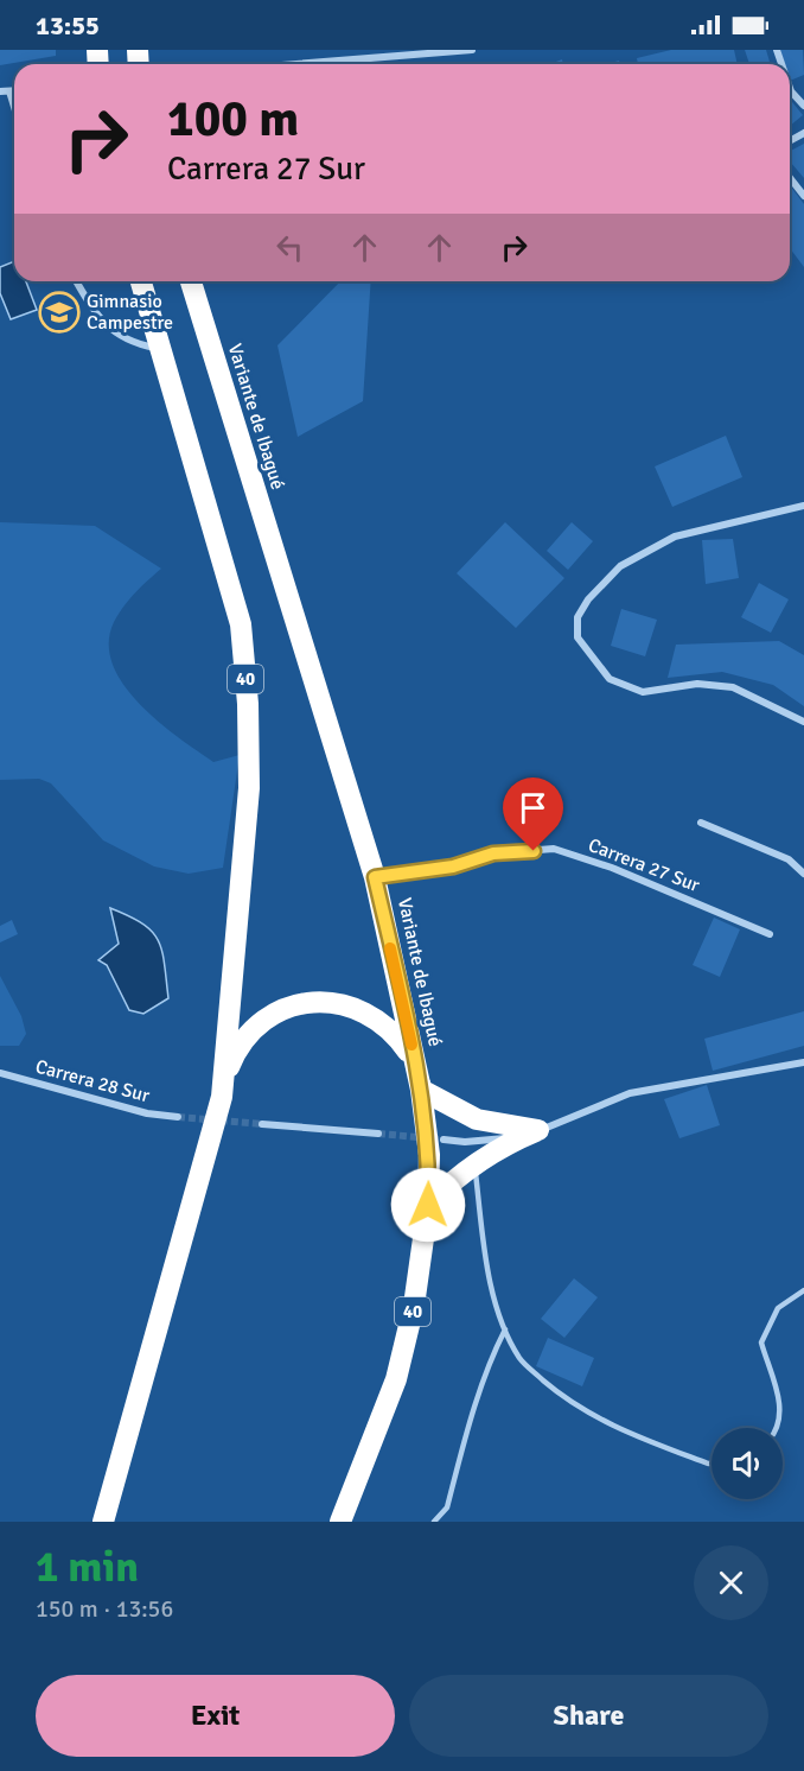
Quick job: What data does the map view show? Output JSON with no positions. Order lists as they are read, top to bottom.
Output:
{
  "streets": {
    "highway": ["Variante de Ibagué", "40"],
    "street": ["Carrera 27 Sur", "Carrera 28 Sur"]
  },
  "crossings": [
    ["Variante de Ibagué", "Carrera 27 Sur"]
  ],
  "places": {
    "school or university": ["Gimnasio Campestre"]
  },
  "page": {
    "status": "13:55",
    "turn": ["100 m", "Carrera 27 Sur"],
    "heading": ["1 min", "150 m · 13:56"],
    "buttons": ["Exit", "Share"]
  }
}
